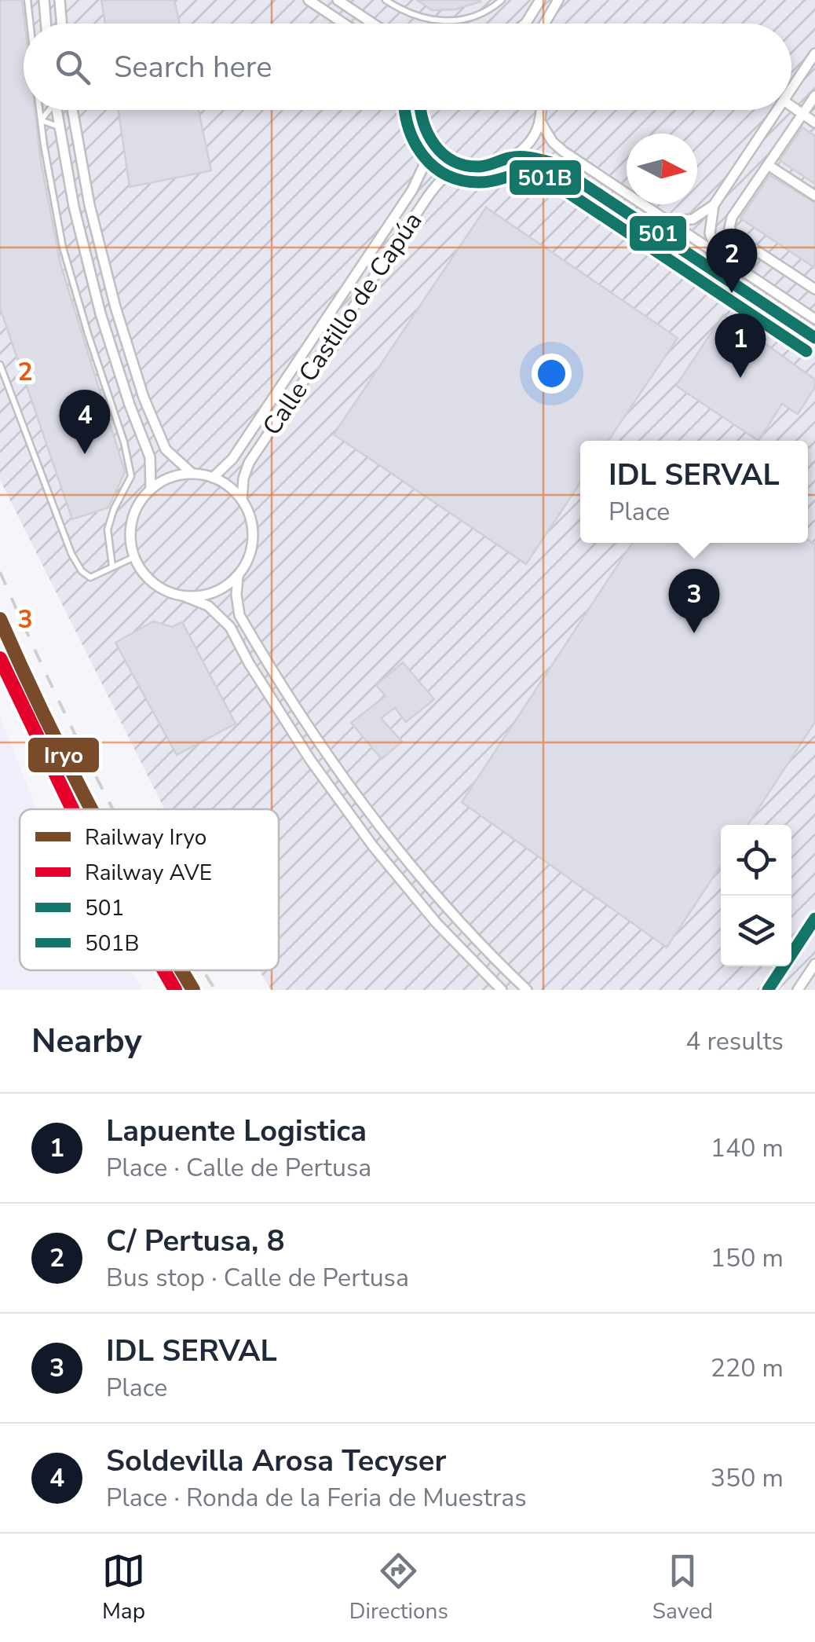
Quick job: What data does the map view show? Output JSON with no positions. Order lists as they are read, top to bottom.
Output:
{
  "streets": {
    "street": ["Calle Castillo de Capúa"]
  },
  "lines": [
    "transit line 501",
    "transit line 501B",
    "rail line Iryo",
    "rail line AVE"
  ],
  "legend": [
    "Railway Iryo",
    "Railway AVE",
    "501",
    "501B"
  ],
  "north": "right",
  "page": {
    "search": "Search here",
    "pins": [
      "2",
      "1",
      "4",
      "3"
    ],
    "popup": ["IDL SERVAL", "Place"],
    "heading": ["Nearby", "4 results"],
    "list": [
      {
        "mark": "1",
        "name": "Lapuente Logistica",
        "note": "Place · Calle de Pertusa",
        "value": "140 m"
      },
      {
        "mark": "2",
        "name": "C/ Pertusa, 8",
        "note": "Bus stop · Calle de Pertusa",
        "value": "150 m"
      },
      {
        "mark": "3",
        "name": "IDL SERVAL",
        "note": "Place",
        "value": "220 m"
      },
      {
        "mark": "4",
        "name": "Soldevilla Arosa Tecyser",
        "note": "Place · Ronda de la Feria de Muestras",
        "value": "350 m"
      }
    ],
    "nav": ["Map", "Directions", "Saved"]
  },
  "grid": {
    "rows": ["2", "3"]
  }
}
